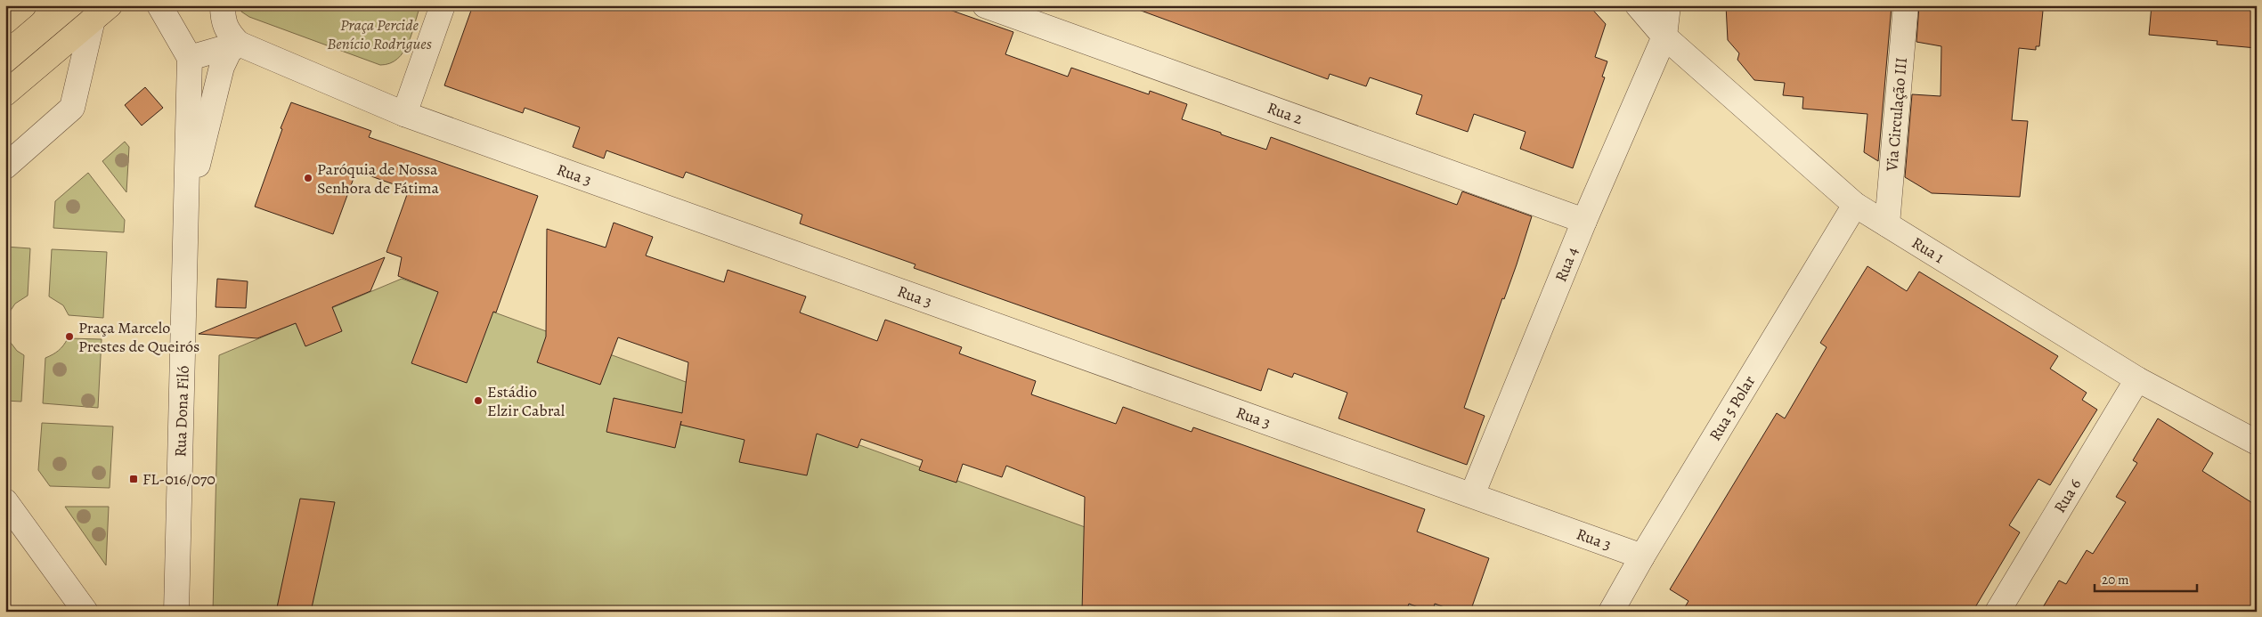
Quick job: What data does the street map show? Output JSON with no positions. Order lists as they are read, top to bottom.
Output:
{
  "streets": {
    "street": [
      "Rua 2",
      "Via Circulação III",
      "Rua 3",
      "Rua 1",
      "Rua 4",
      "Rua 5 Polar",
      "Rua Dona Filó",
      "Rua 6"
    ]
  },
  "crossings": [
    ["Rua 2", "Rua 4"],
    ["Via Circulação III", "Rua 1"],
    ["Rua 3", "Rua 4"],
    ["Rua 3", "Rua 5 Polar"],
    ["Rua 3", "Rua Dona Filó"],
    ["Rua 1", "Rua 4"],
    ["Rua 1", "Rua 5 Polar"],
    ["Rua 1", "Rua 6"]
  ],
  "parks": ["Praça Percide Benício Rodrigues"],
  "places": {
    "other": ["Paróquia de Nossa Senhora de Fátima", "Praça Marcelo Prestes de Queirós", "Estádio Elzir Cabral"],
    "transit": ["FL-016/070"]
  },
  "scale_bar": "20 m"
}
